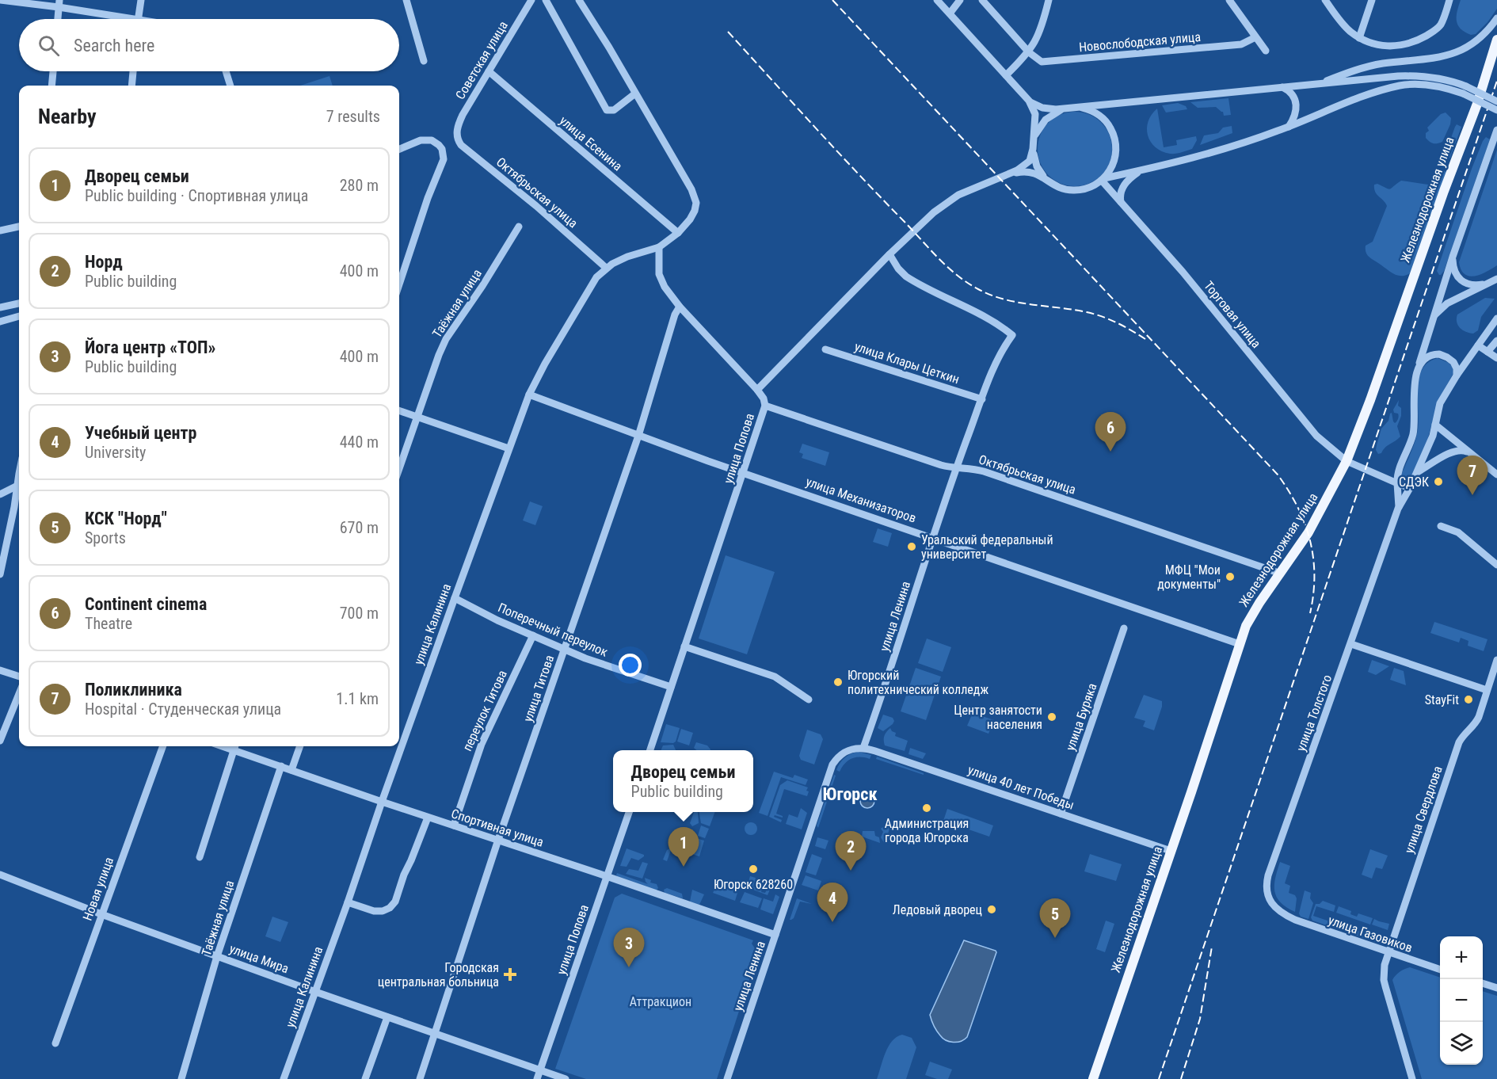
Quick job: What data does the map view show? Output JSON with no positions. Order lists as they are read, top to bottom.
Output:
{
  "streets": {
    "main road": ["Железнодорожная улица"],
    "street": [
      "Новослободская улица",
      "Советская улица",
      "улица Есенина",
      "Октябрьская улица",
      "Таёжная улица",
      "Торговая улица",
      "улица Клары Цеткин",
      "улица Попова",
      "улица Механизаторов",
      "улица Ленина",
      "улица Калинина",
      "Поперечный переулок",
      "улица Титова",
      "переулок Титова",
      "улица Толстого",
      "улица Буряка",
      "улица 40 лет Победы",
      "улица Свердлова",
      "Спортивная улица",
      "Новая улица",
      "улица Газовиков",
      "улица Мира"
    ]
  },
  "crossings": [
    ["Советская улица", "улица Есенина"],
    ["Советская улица", "Октябрьская улица"],
    ["улица Есенина", "улица Калинина"],
    ["Октябрьская улица", "Железнодорожная улица"],
    ["Октябрьская улица", "улица Попова"],
    ["Октябрьская улица", "улица Ленина"],
    ["Октябрьская улица", "улица Калинина"],
    ["Железнодорожная улица", "Торговая улица"],
    ["Железнодорожная улица", "улица Механизаторов"],
    ["Железнодорожная улица", "улица 40 лет Победы"],
    ["Таёжная улица", "Спортивная улица"],
    ["Таёжная улица", "улица Мира"],
    ["улица Клары Цеткин", "улица Ленина"],
    ["улица Попова", "улица Механизаторов"],
    ["улица Попова", "Поперечный переулок"],
    ["улица Попова", "Спортивная улица"],
    ["улица Попова", "улица Мира"],
    ["улица Механизаторов", "улица Ленина"],
    ["улица Механизаторов", "улица Калинина"],
    ["улица Механизаторов", "улица Титова"],
    ["улица Ленина", "улица 40 лет Победы"],
    ["улица Ленина", "Спортивная улица"],
    ["улица Калинина", "Поперечный переулок"],
    ["улица Калинина", "Спортивная улица"],
    ["улица Калинина", "улица Мира"],
    ["Поперечный переулок", "улица Титова"],
    ["Поперечный переулок", "переулок Титова"],
    ["улица Титова", "Спортивная улица"],
    ["улица Титова", "улица Мира"],
    ["переулок Титова", "Спортивная улица"],
    ["улица Толстого", "улица Газовиков"],
    ["улица Буряка", "улица 40 лет Победы"],
    ["улица Свердлова", "улица Газовиков"],
    ["Новая улица", "улица Мира"]
  ],
  "districts": ["Югорск"],
  "parks": ["Аттракцион"],
  "places": {
    "other": [
      "СДЭК",
      "Уральский федеральный университет",
      "МФЦ \"Мои документы\"",
      "Югорский политехнический колледж",
      "StayFit",
      "Центр занятости населения",
      "Администрация города Югорска",
      "Югорск 628260",
      "Ледовый дворец"
    ],
    "health": ["Городская центральная больница"]
  },
  "page": {
    "search": "Search here",
    "heading": ["Nearby", "7 results"],
    "list": [
      {
        "mark": "1",
        "name": "Дворец семьи",
        "note": "Public building · Спортивная улица",
        "value": "280 m"
      },
      {
        "mark": "2",
        "name": "Норд",
        "note": "Public building",
        "value": "400 m"
      },
      {
        "mark": "3",
        "name": "Йога центр «ТОП»",
        "note": "Public building",
        "value": "400 m"
      },
      {
        "mark": "4",
        "name": "Учебный центр",
        "note": "University",
        "value": "440 m"
      },
      {
        "mark": "5",
        "name": "КСК \"Норд\"",
        "note": "Sports",
        "value": "670 m"
      },
      {
        "mark": "6",
        "name": "Continent cinema",
        "note": "Theatre",
        "value": "700 m"
      },
      {
        "mark": "7",
        "name": "Поликлиника",
        "note": "Hospital · Студенческая улица",
        "value": "1.1 km"
      }
    ],
    "pins": [
      "6",
      "7",
      "1",
      "2",
      "4",
      "5",
      "3"
    ],
    "popup": ["Дворец семьи", "Public building"],
    "map_buttons": ["+", "−"]
  }
}
